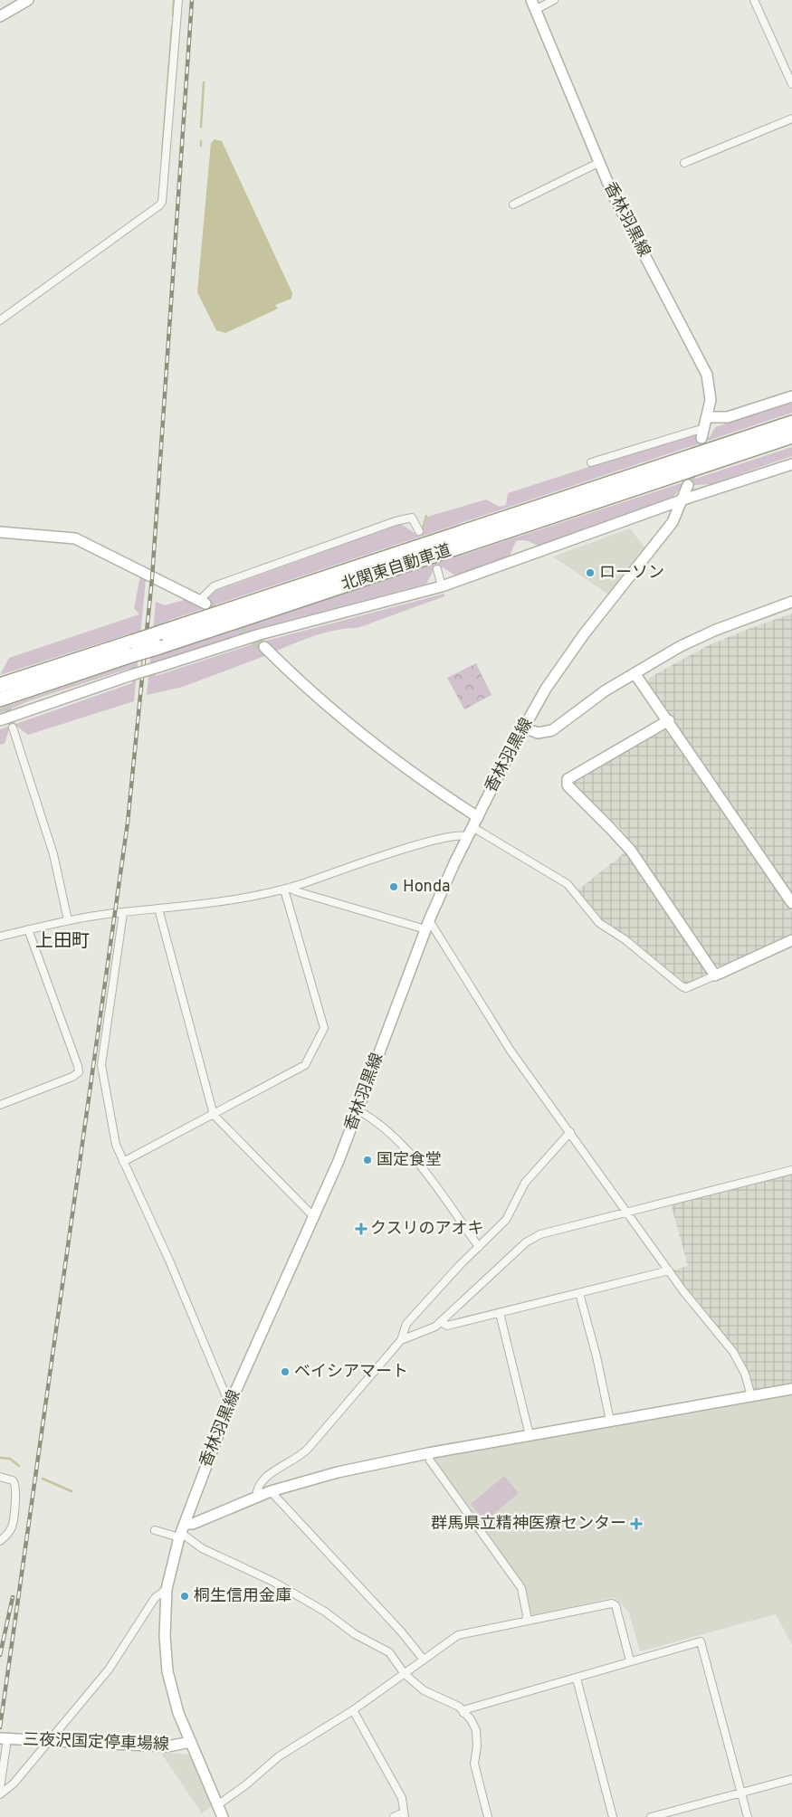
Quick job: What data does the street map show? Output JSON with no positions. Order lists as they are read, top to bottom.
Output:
{
  "streets": {
    "highway": ["北関東自動車道"],
    "street": ["香林羽黒線", "三夜沢国定停車場線"]
  },
  "crossings": [
    ["香林羽黒線", "三夜沢国定停車場線"]
  ],
  "districts": ["上田町"],
  "places": {
    "other": [
      "ローソン",
      "Honda",
      "国定食堂",
      "ベイシアマート",
      "桐生信用金庫"
    ],
    "health": ["クスリのアオキ", "群馬県立精神医療センター"]
  }
}
